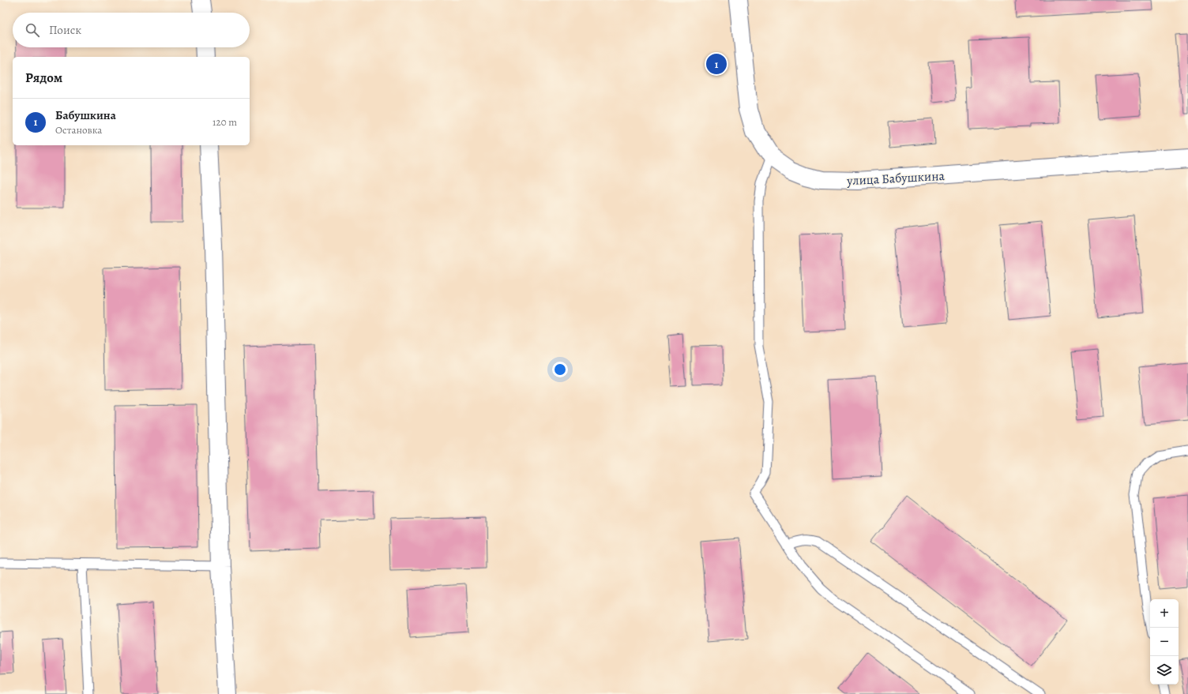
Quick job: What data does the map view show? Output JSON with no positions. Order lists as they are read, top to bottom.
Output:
{
  "streets": {
    "street": ["улица Бабушкина"]
  },
  "page": {
    "search": "Поиск",
    "pins": "1",
    "heading": "Рядом",
    "list": [
      {
        "mark": "1",
        "name": "Бабушкина",
        "note": "Остановка",
        "value": "120 m"
      }
    ],
    "map_buttons": ["+", "−"]
  }
}
